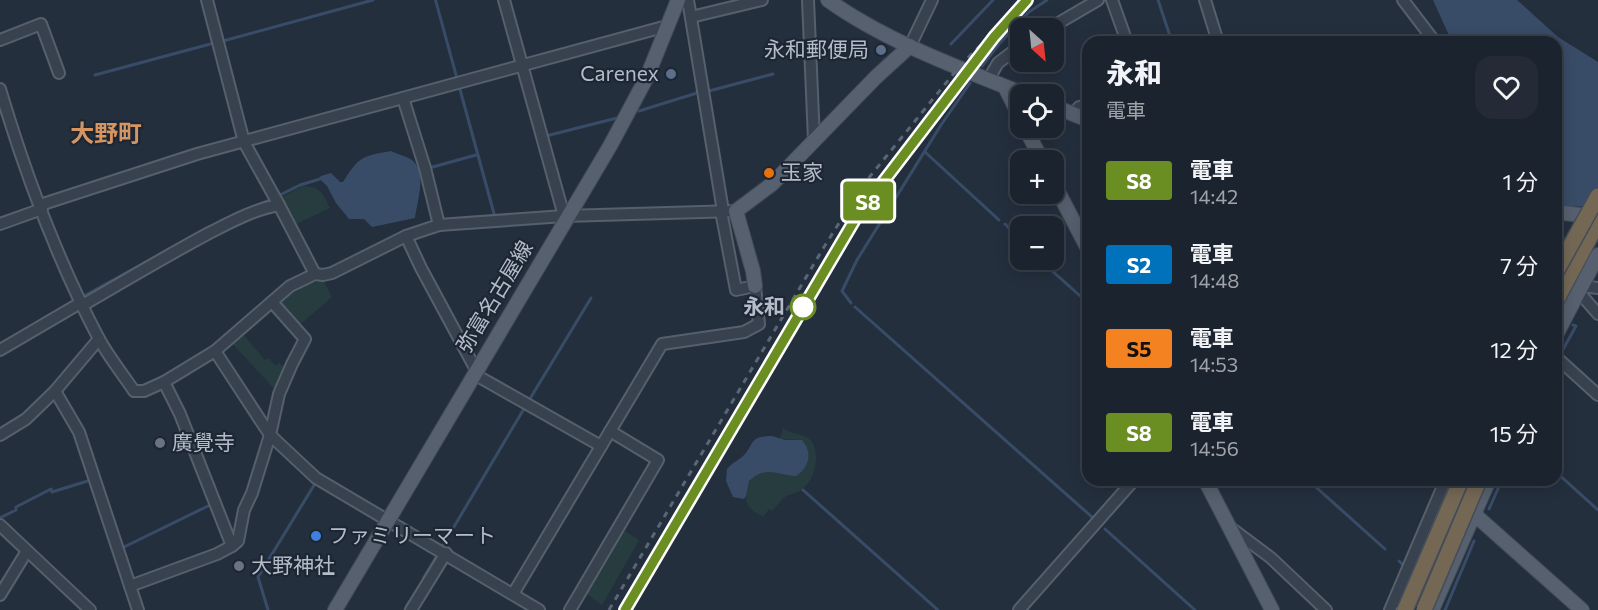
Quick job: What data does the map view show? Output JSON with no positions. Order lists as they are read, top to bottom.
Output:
{
  "streets": {
    "main road": ["弥富名古屋線"]
  },
  "districts": ["大野町"],
  "places": [
    "永和郵便局",
    "Carenex",
    "玉家",
    "永和",
    "廣覺寺",
    "ファミリーマート",
    "大野神社"
  ],
  "north": "bottom right",
  "page": {
    "on_map": "S8",
    "map_buttons": ["+", "−"],
    "heading": ["永和", "電車"],
    "list": [
      {
        "mark": "S8",
        "name": "電車",
        "note": "14:42",
        "value": "1 分"
      },
      {
        "mark": "S2",
        "name": "電車",
        "note": "14:48",
        "value": "7 分"
      },
      {
        "mark": "S5",
        "name": "電車",
        "note": "14:53",
        "value": "12 分"
      },
      {
        "mark": "S8",
        "name": "電車",
        "note": "14:56",
        "value": "15 分"
      }
    ]
  }
}
